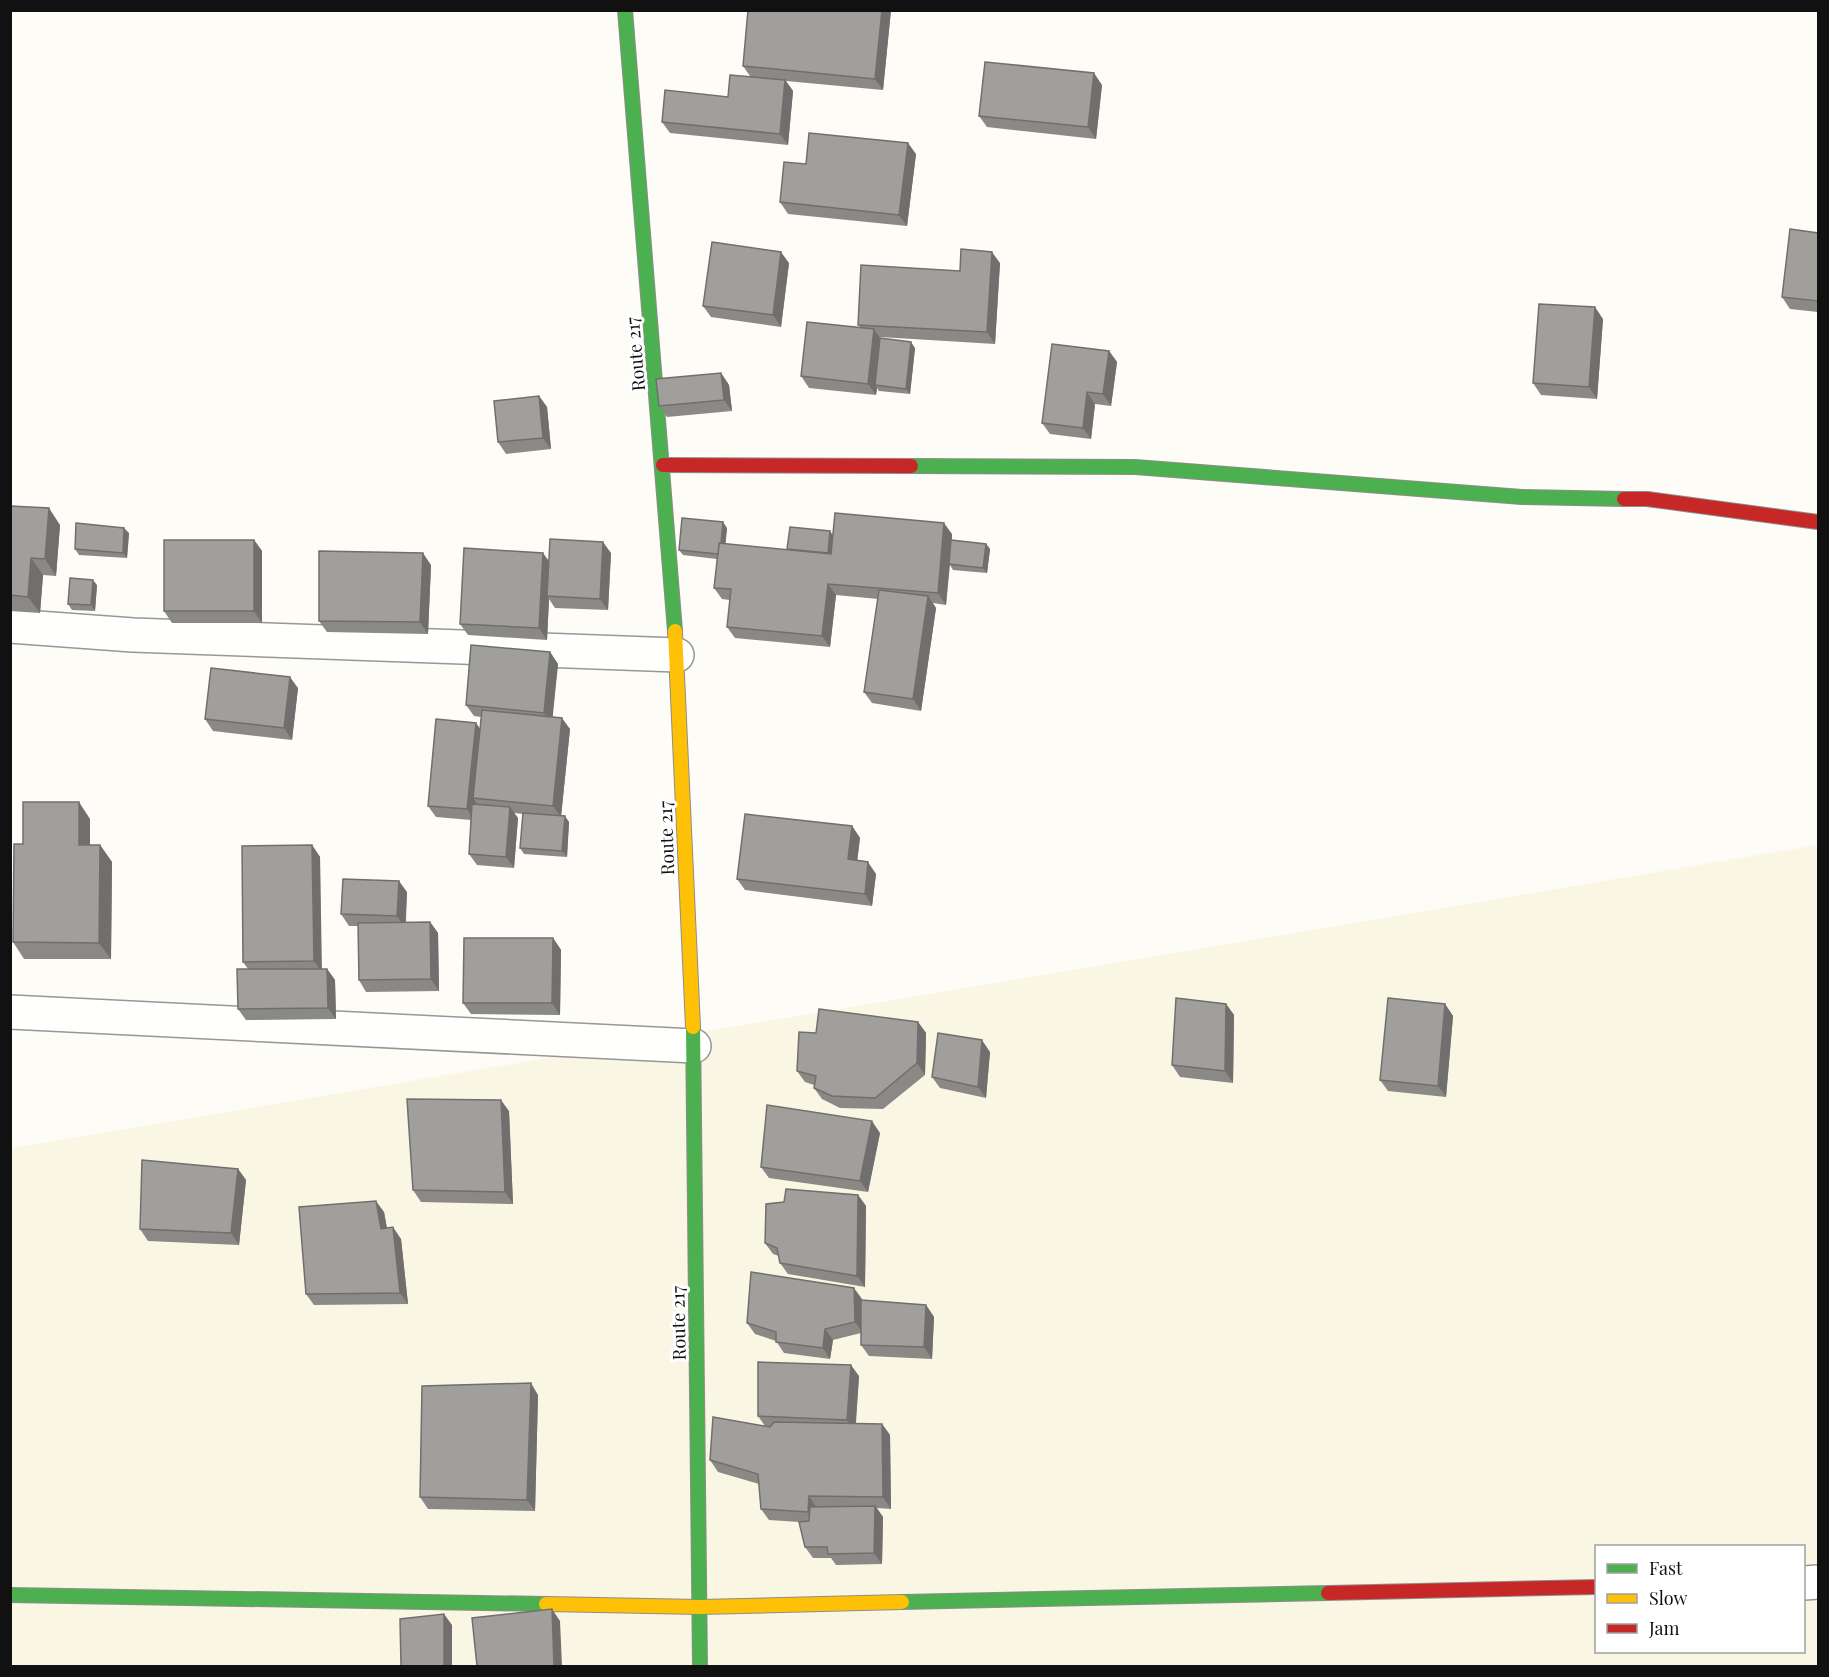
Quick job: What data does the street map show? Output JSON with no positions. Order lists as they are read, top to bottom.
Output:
{
  "streets": {
    "street": ["Route 217"]
  },
  "legend": ["Fast", "Slow", "Jam"]
}
